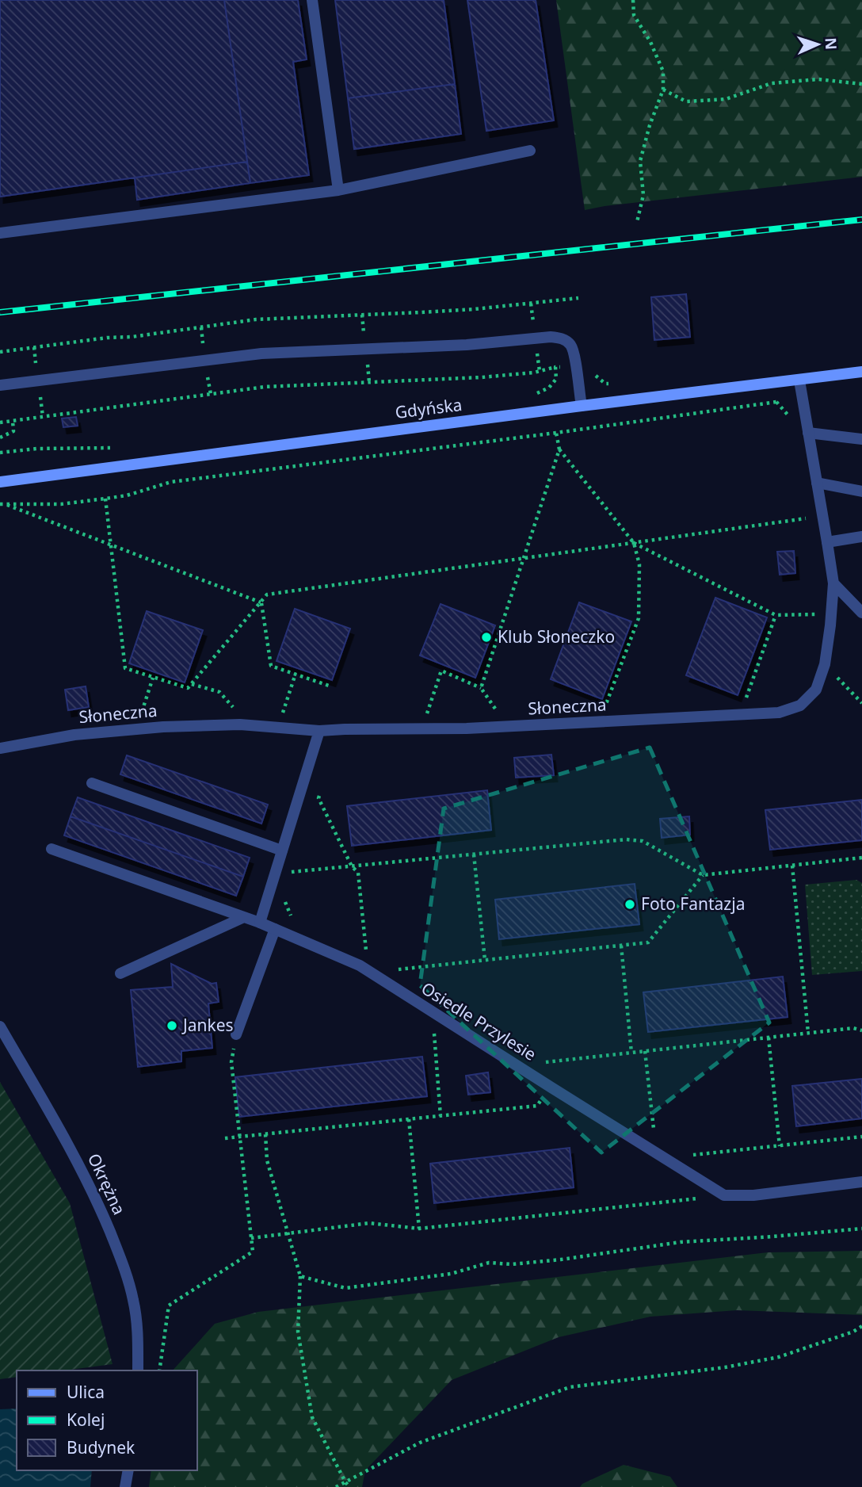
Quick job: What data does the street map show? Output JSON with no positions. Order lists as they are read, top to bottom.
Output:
{
  "streets": {
    "main road": ["Gdyńska"],
    "street": ["Słoneczna", "Osiedle Przylesie", "Okrężna"]
  },
  "crossings": [
    ["Gdyńska", "Słoneczna"]
  ],
  "places": ["Klub Słoneczko", "Foto Fantazja", "Jankes"],
  "legend": ["Ulica", "Kolej", "Budynek"],
  "north": "right"
}
